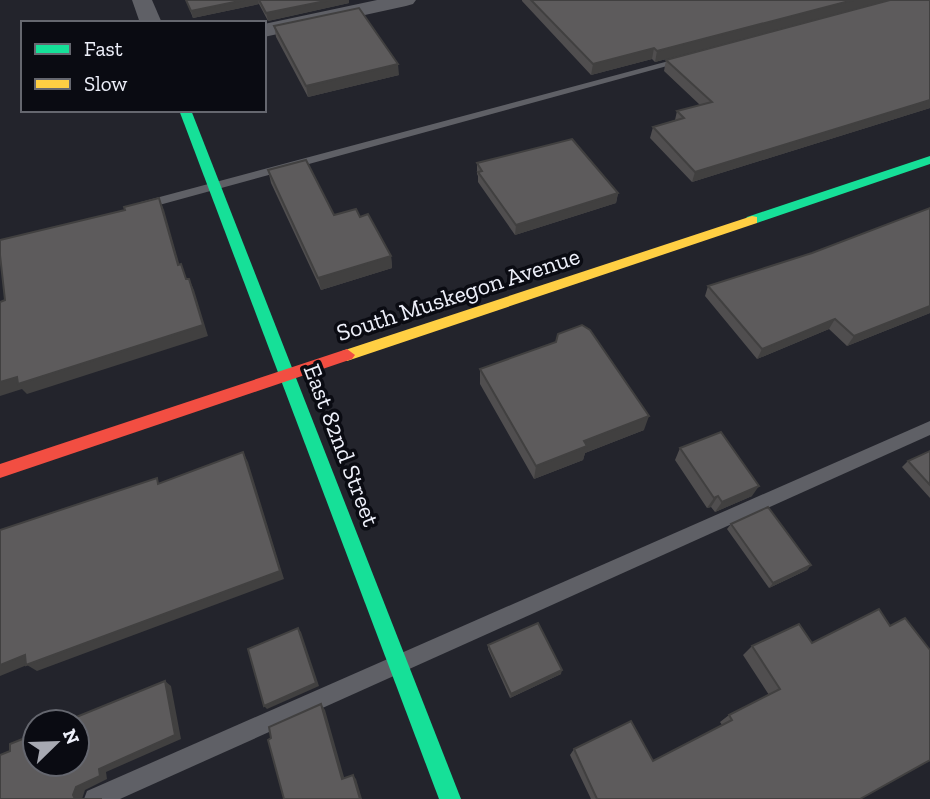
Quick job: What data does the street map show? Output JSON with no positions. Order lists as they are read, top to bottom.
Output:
{
  "streets": {
    "street": ["South Muskegon Avenue", "East 82nd Street"]
  },
  "crossings": [
    ["South Muskegon Avenue", "East 82nd Street"]
  ],
  "legend": ["Fast", "Slow"],
  "north": "top right"
}
